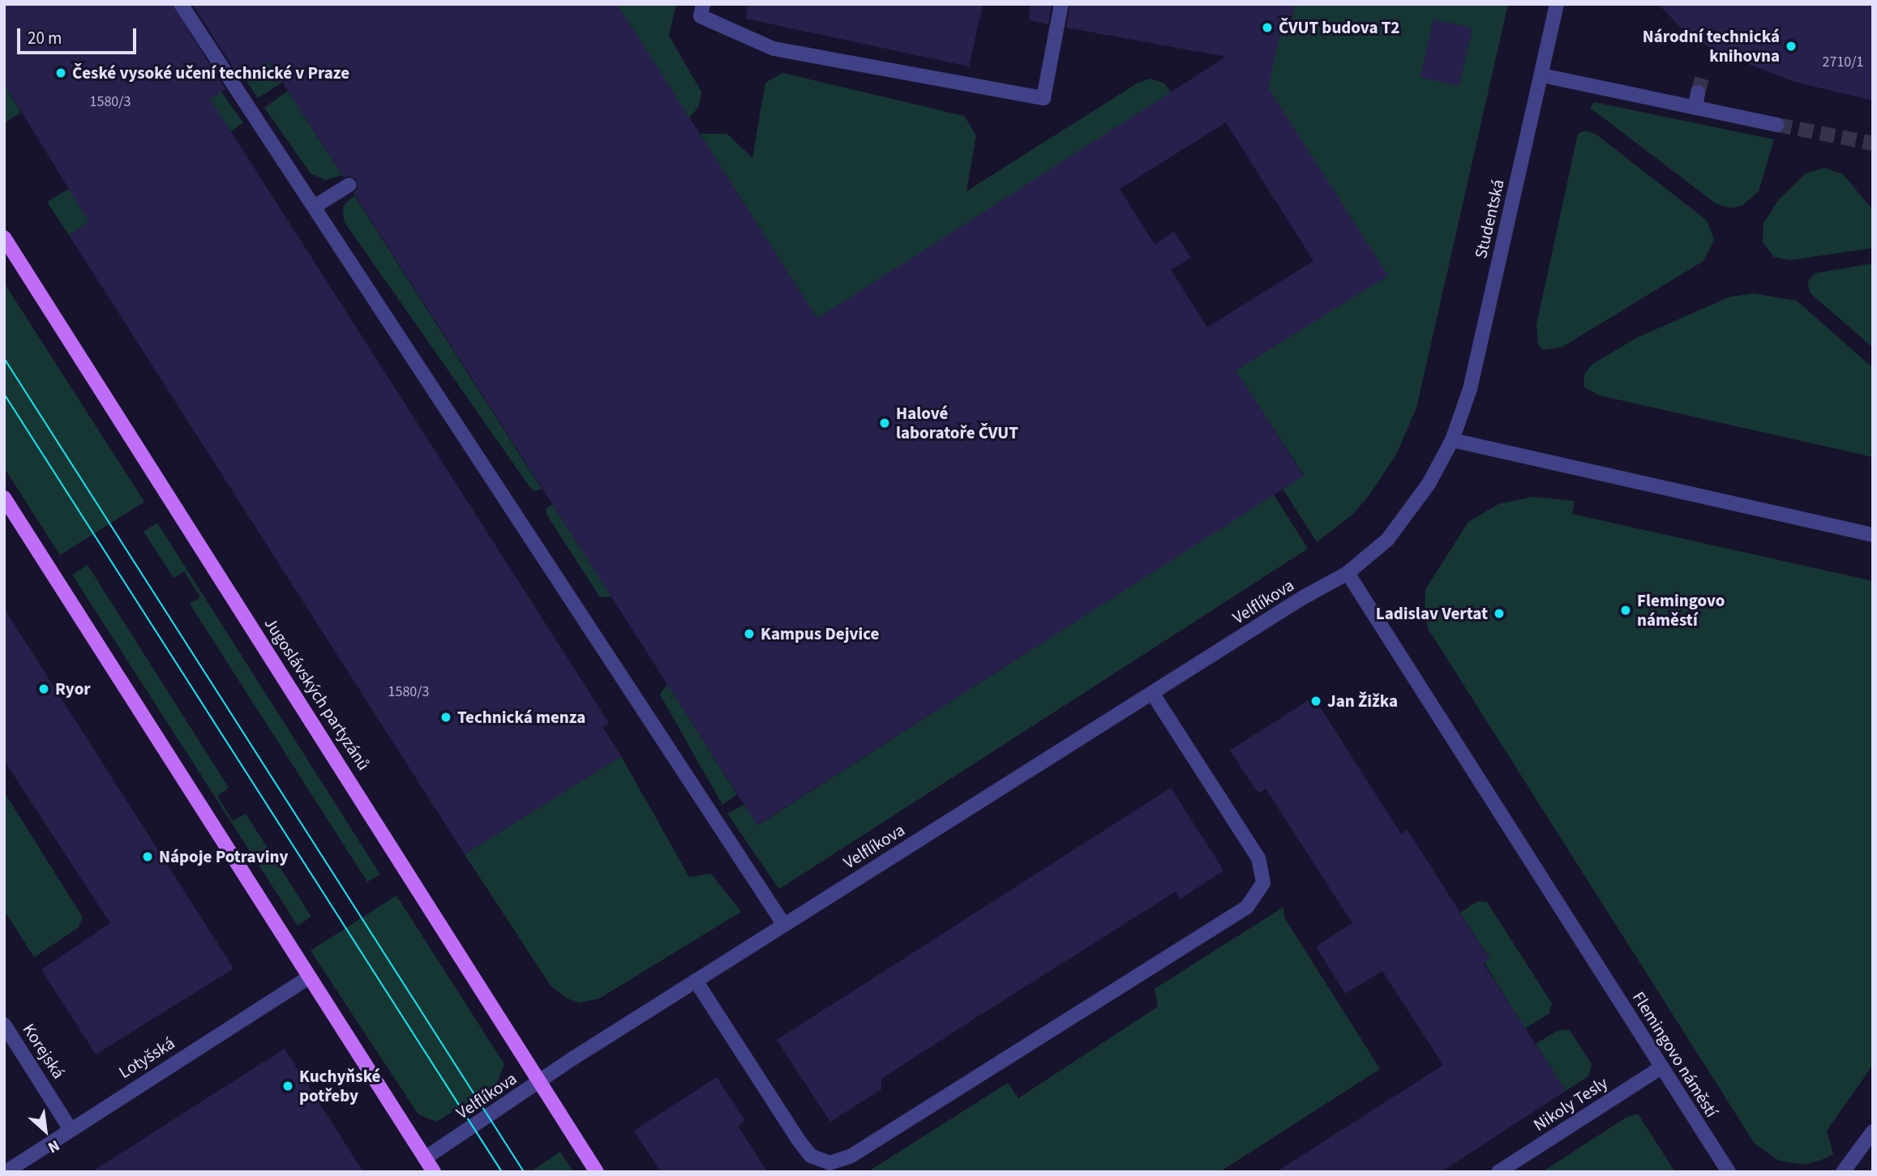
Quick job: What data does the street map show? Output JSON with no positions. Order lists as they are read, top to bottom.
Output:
{
  "streets": {
    "main road": ["Jugoslávských partyzánů"],
    "street": [
      "Studentská",
      "Velflíkova",
      "Korejská",
      "Flemingovo náměstí",
      "Lotyšská",
      "Nikoly Tesly"
    ]
  },
  "crossings": [
    ["Velflíkova", "Jugoslávských partyzánů"],
    ["Velflíkova", "Flemingovo náměstí"],
    ["Korejská", "Lotyšská"],
    ["Flemingovo náměstí", "Nikoly Tesly"]
  ],
  "places": [
    "ČVUT budova T2",
    "Národní technická knihovna",
    "České vysoké učení technické v Praze",
    "Halové laboratoře ČVUT",
    "Flemingovo náměstí",
    "Ladislav Vertat",
    "Kampus Dejvice",
    "Ryor",
    "Jan Žižka",
    "Technická menza",
    "Nápoje Potraviny",
    "Kuchyňské potřeby"
  ],
  "house_numbers": ["2710/1", "1580/3", "1580/3"],
  "scale_bar": "20 m",
  "north": "bottom right"
}
